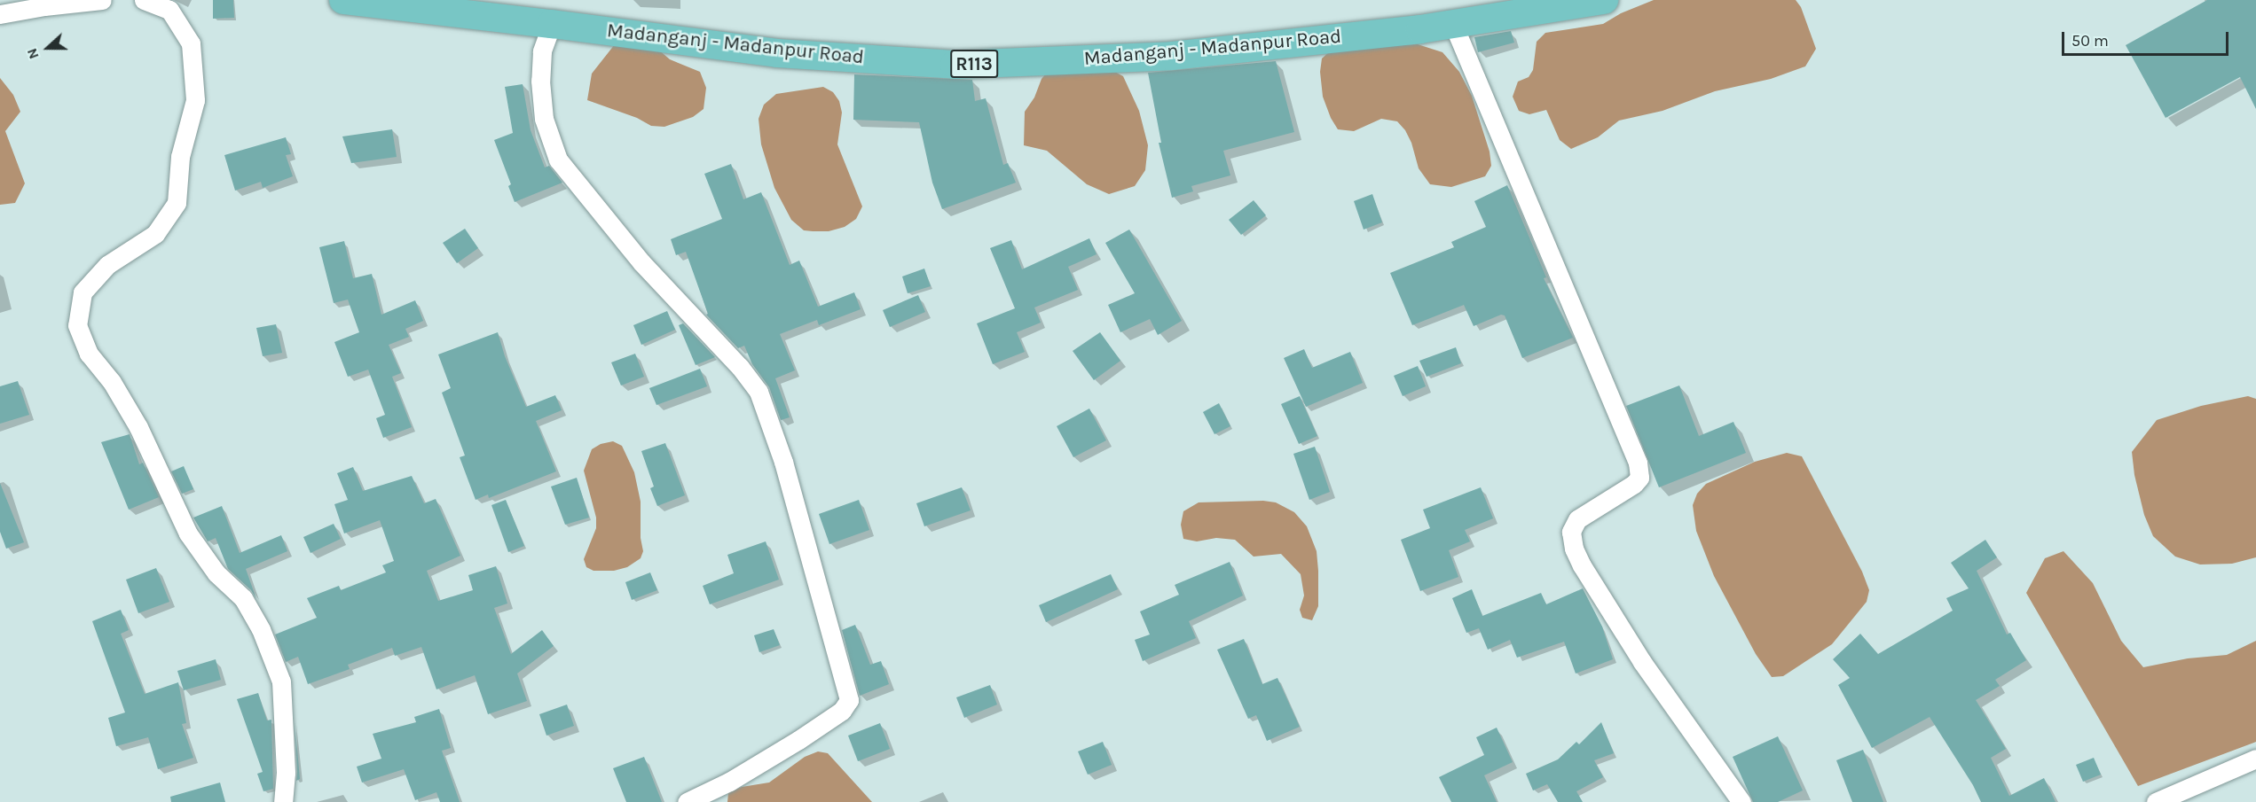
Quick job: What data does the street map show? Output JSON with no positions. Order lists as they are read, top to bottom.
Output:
{
  "streets": {
    "main road": ["Madanganj - Madanpur Road", "R113"]
  },
  "scale_bar": "50 m",
  "north": "left"
}
